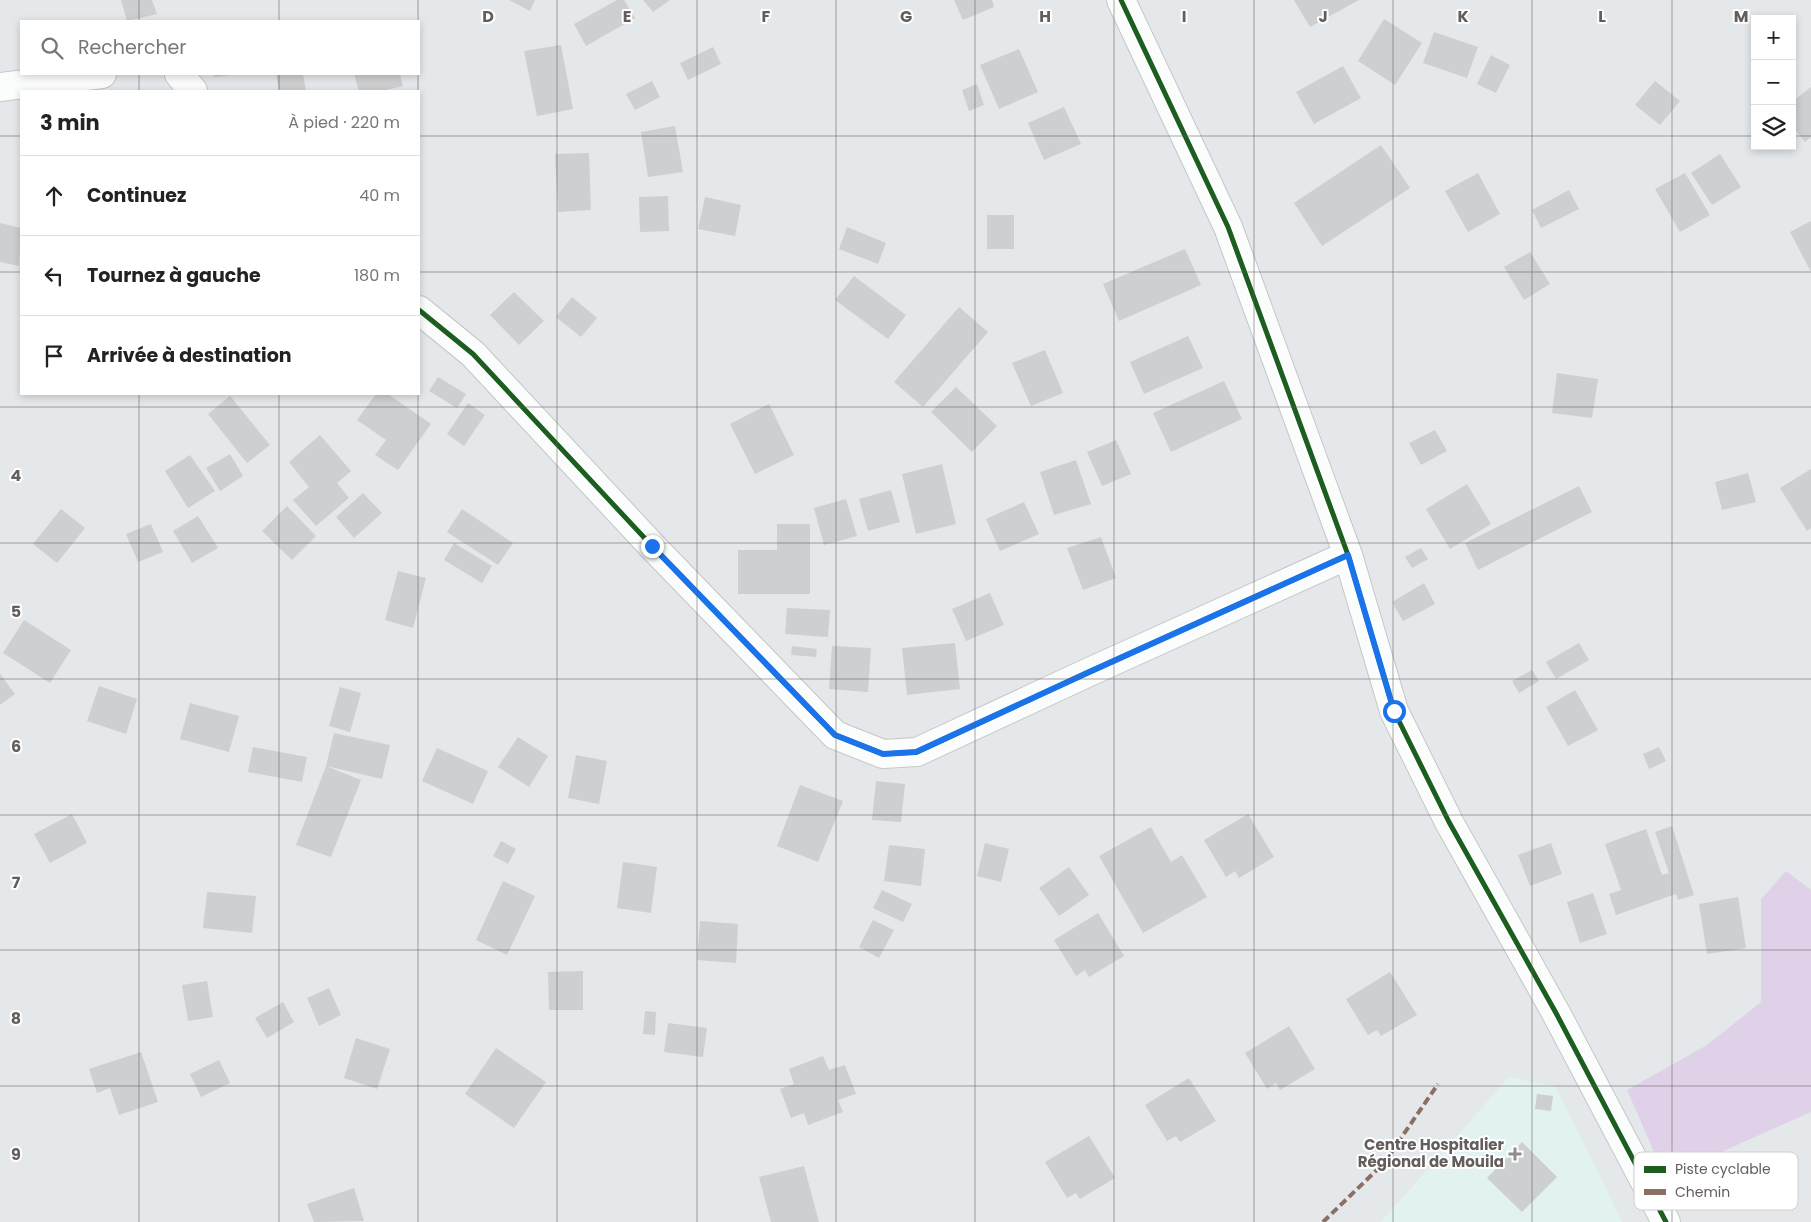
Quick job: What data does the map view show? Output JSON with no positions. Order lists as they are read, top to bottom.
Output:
{
  "places": {
    "health": ["Centre Hospitalier Régional de Mouila"]
  },
  "legend": ["Piste cyclable", "Chemin"],
  "page": {
    "map_buttons": ["+", "−"],
    "search": "Rechercher",
    "heading": ["3 min", "À pied · 220 m"],
    "list": [
      ["Continuez", "40 m"],
      ["Tournez à gauche", "180 m"],
      "Arrivée à destination"
    ]
  },
  "grid": {
    "columns": [
      "D",
      "E",
      "F",
      "G",
      "H",
      "I",
      "J",
      "K",
      "L",
      "M"
    ],
    "rows": [
      "4",
      "5",
      "6",
      "7",
      "8",
      "9"
    ]
  }
}
